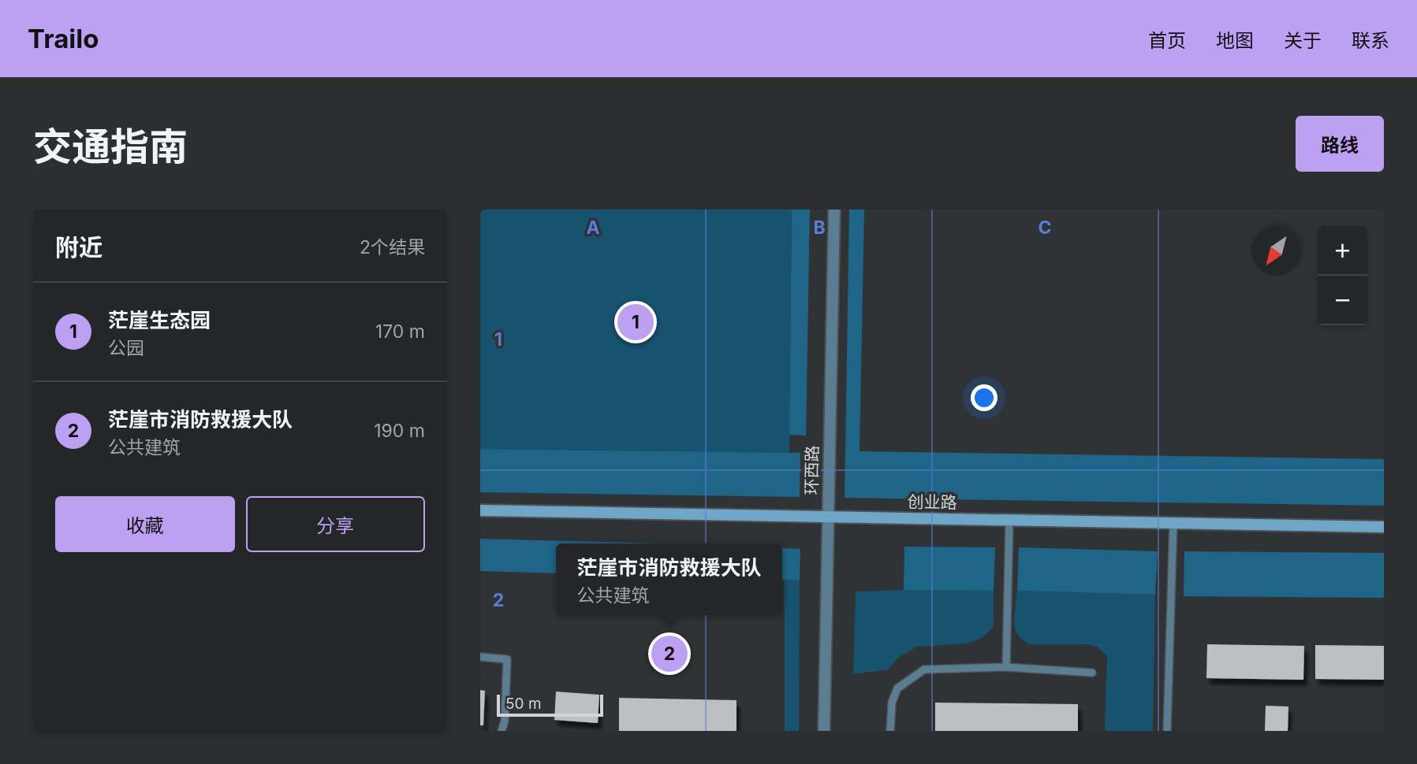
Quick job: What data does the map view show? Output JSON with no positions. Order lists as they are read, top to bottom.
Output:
{
  "streets": {
    "main road": ["创业路"],
    "street": ["环西路"]
  },
  "crossings": [
    ["环西路", "创业路"]
  ],
  "scale_bar": "50 m",
  "north": "bottom left",
  "page": {
    "header": "Trailo",
    "nav": [
      "首页",
      "地图",
      "关于",
      "联系"
    ],
    "title": "交通指南",
    "buttons": [
      "路线",
      ["收藏", "分享"]
    ],
    "heading": ["附近", "2个结果"],
    "map_buttons": ["+", "−"],
    "list": [
      {
        "mark": "1",
        "name": "茫崖生态园",
        "note": "公园",
        "value": "170 m"
      },
      {
        "mark": "2",
        "name": "茫崖市消防救援大队",
        "note": "公共建筑",
        "value": "190 m"
      }
    ],
    "pins": ["1", "2"],
    "popup": ["茫崖市消防救援大队", "公共建筑"],
    "scale": "50 m"
  },
  "grid": {
    "columns": ["A", "B", "C"],
    "rows": ["1", "2"]
  }
}
